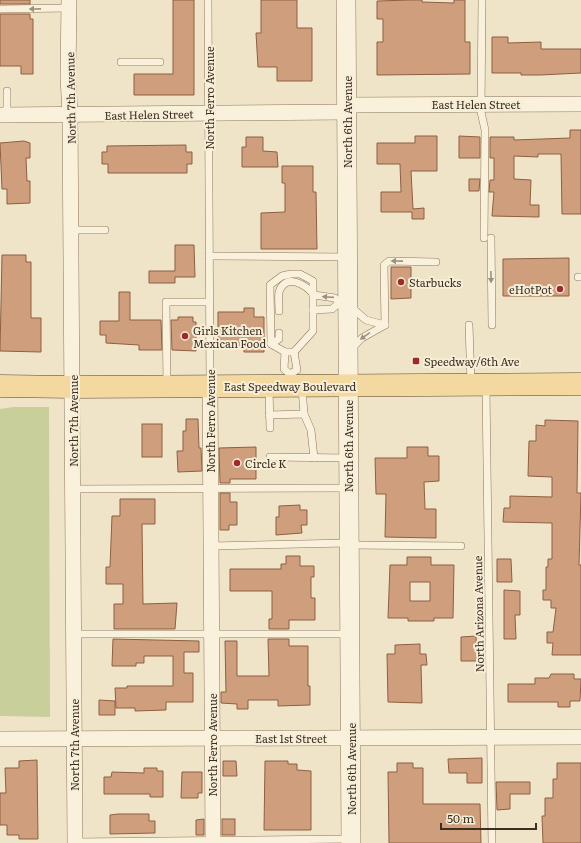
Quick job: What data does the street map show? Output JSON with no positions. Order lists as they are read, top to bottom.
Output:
{
  "streets": {
    "main road": ["East Speedway Boulevard"],
    "street": [
      "North 7th Avenue",
      "North Ferro Avenue",
      "East Helen Street",
      "North 6th Avenue",
      "East 1st Street"
    ],
    "lane": ["North Arizona Avenue"]
  },
  "crossings": [
    ["North 7th Avenue", "East Helen Street"],
    ["North 7th Avenue", "East Speedway Boulevard"],
    ["North 7th Avenue", "East 1st Street"],
    ["North Ferro Avenue", "East Helen Street"],
    ["North Ferro Avenue", "East Speedway Boulevard"],
    ["North Ferro Avenue", "East 1st Street"],
    ["East Helen Street", "North 6th Avenue"],
    ["North 6th Avenue", "East Speedway Boulevard"],
    ["North 6th Avenue", "East 1st Street"],
    ["East Speedway Boulevard", "North Arizona Avenue"],
    ["North Arizona Avenue", "East 1st Street"]
  ],
  "places": {
    "other": [
      "Starbucks",
      "eHotPot",
      "Girls Kitchen Mexican Food",
      "Circle K"
    ],
    "transit": ["Speedway/6th Ave"]
  },
  "scale_bar": "50 m"
}
